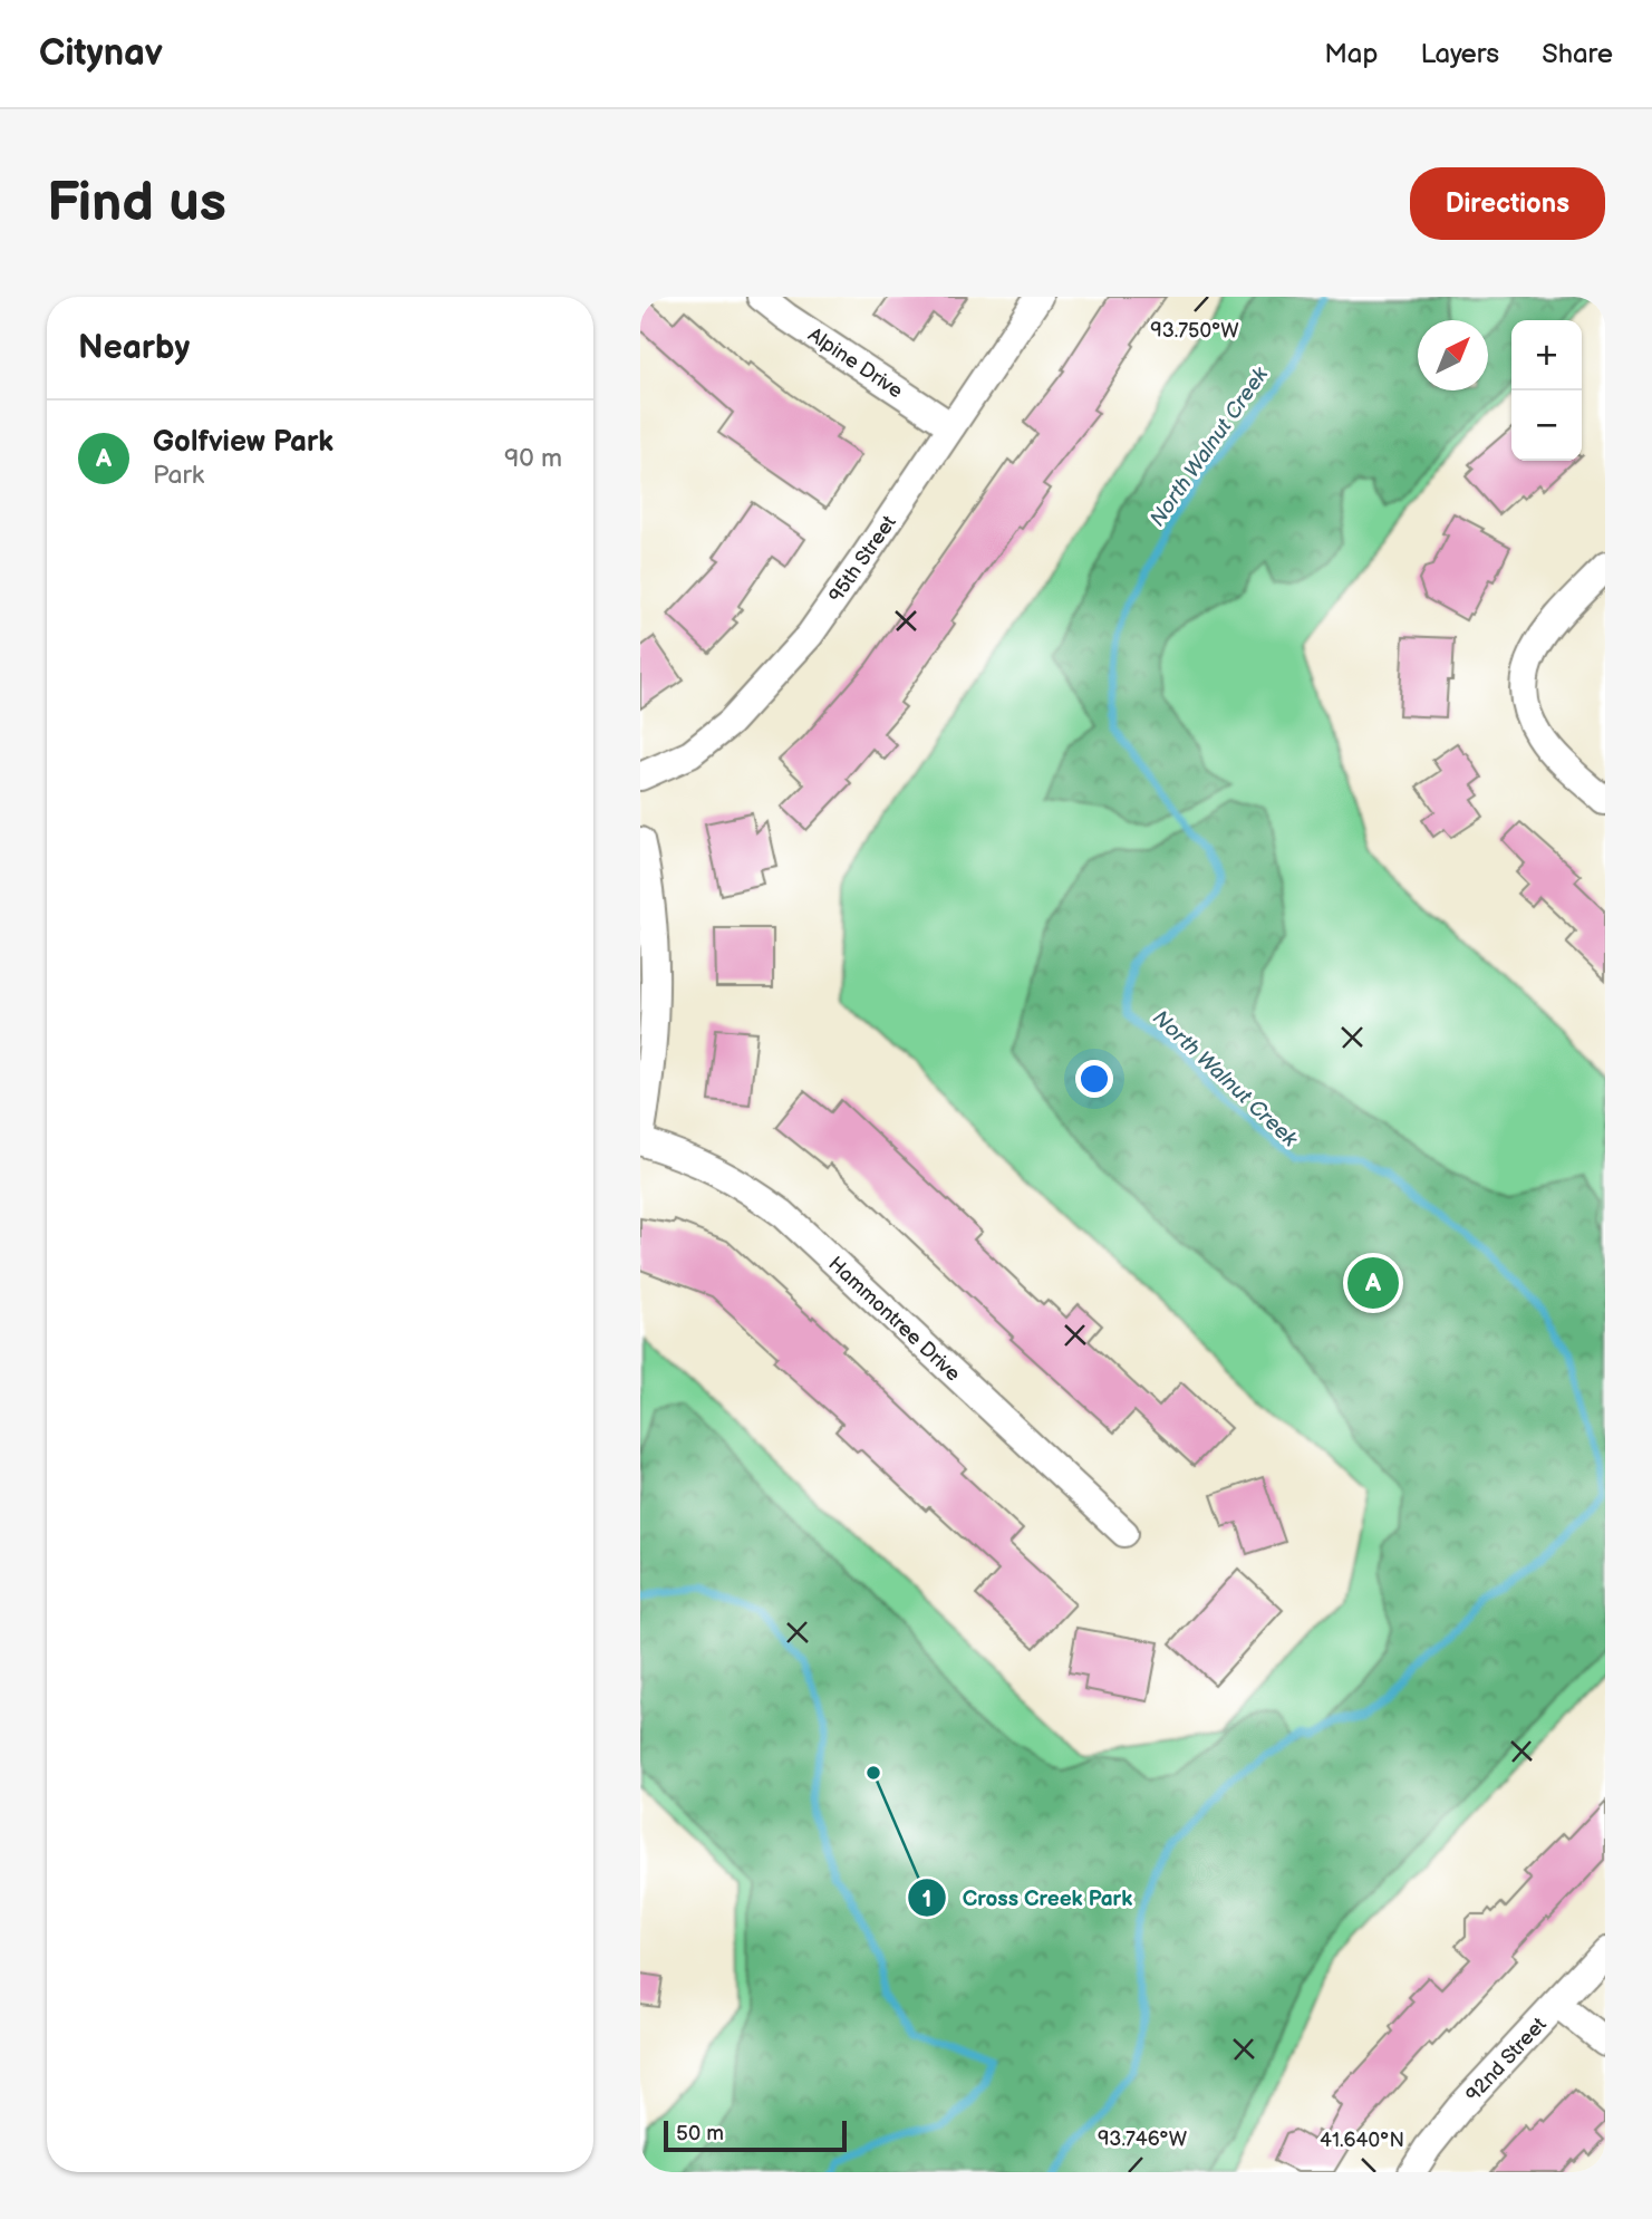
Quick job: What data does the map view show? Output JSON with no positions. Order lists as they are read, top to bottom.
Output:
{
  "streets": {
    "street": [
      "Alpine Drive",
      "95th Street",
      "Hammontree Drive",
      "92nd Street"
    ]
  },
  "crossings": [
    ["Alpine Drive", "95th Street"]
  ],
  "water": ["North Walnut Creek"],
  "places": ["Cross Creek Park"],
  "scale_bar": "50 m",
  "north": "top right",
  "page": {
    "header": "Citynav",
    "nav": ["Map", "Layers", "Share"],
    "buttons": "Directions",
    "title": "Find us",
    "heading": "Nearby",
    "map_buttons": ["+", "−"],
    "list": [
      {
        "mark": "A",
        "name": "Golfview Park",
        "note": "Park",
        "value": "90 m"
      }
    ],
    "pins": "A",
    "scale": "50 m"
  },
  "coordinates": ["93.750°W", "93.746°W", "41.640°N"]
}
